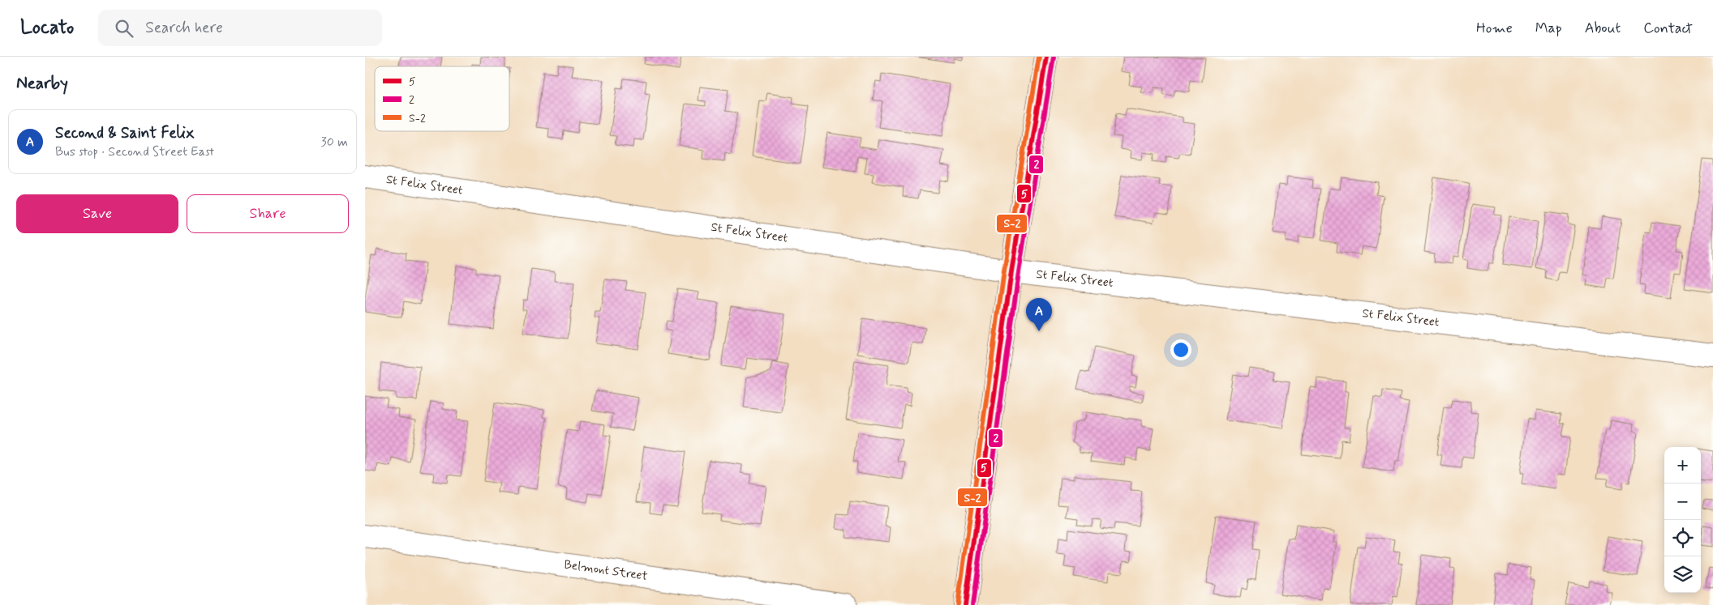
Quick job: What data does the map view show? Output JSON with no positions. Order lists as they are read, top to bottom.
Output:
{
  "streets": {
    "street": ["St Felix Street", "Belmont Street"]
  },
  "lines": ["transit line 5", "transit line S-2", "transit line 2"],
  "legend": ["5", "2", "S-2"],
  "page": {
    "header": "Locato",
    "search": "Search here",
    "nav": [
      "Home",
      "Map",
      "About",
      "Contact"
    ],
    "heading": "Nearby",
    "list": [
      {
        "mark": "A",
        "name": "Second & Saint Felix",
        "note": "Bus stop · Second Street East",
        "value": "30 m"
      }
    ],
    "buttons": ["Save", "Share"],
    "pins": "A",
    "map_buttons": ["+", "−"]
  }
}
